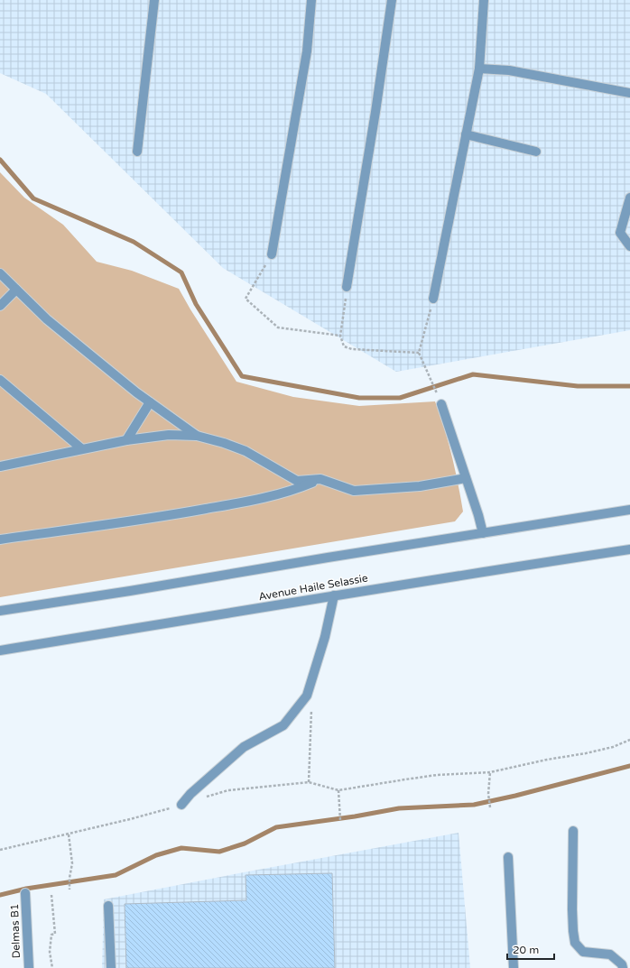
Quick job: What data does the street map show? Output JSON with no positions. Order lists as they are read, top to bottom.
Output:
{
  "streets": {
    "street": ["Avenue Haile Selassie", "Delmas B1"]
  },
  "scale_bar": "20 m"
}
